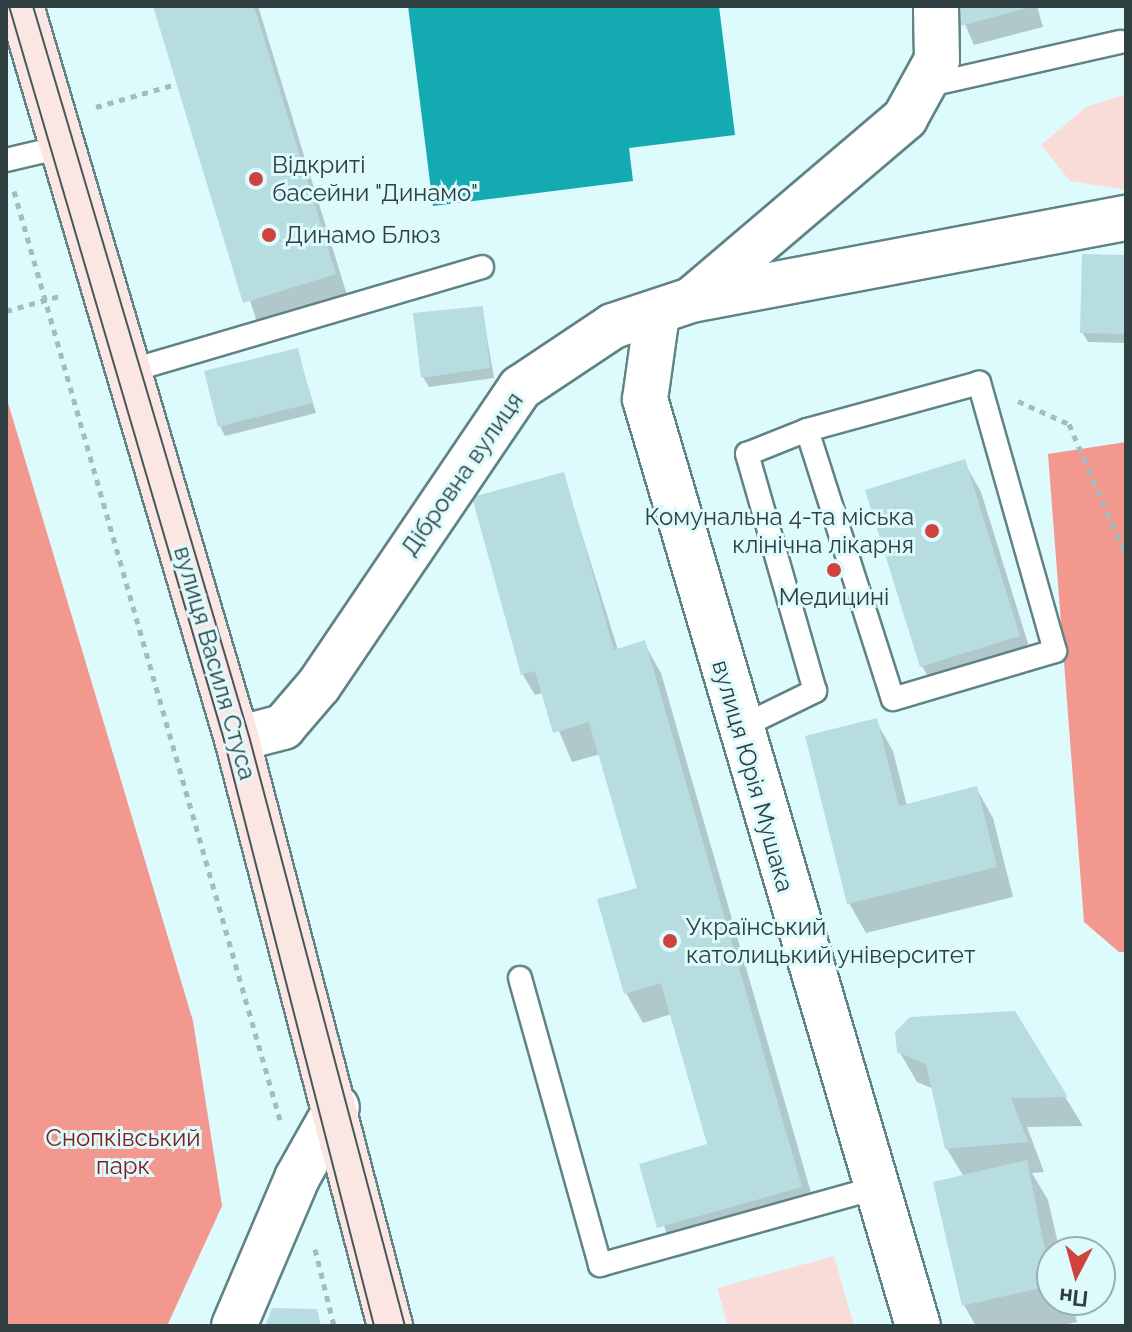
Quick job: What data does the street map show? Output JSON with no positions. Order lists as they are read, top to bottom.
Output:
{
  "streets": {
    "main road": ["вулиця Василя Стуса"],
    "street": ["Дібровна вулиця", "вулиця Юрія Мушака"]
  },
  "crossings": [
    ["Дібровна вулиця", "вулиця Василя Стуса"],
    ["Дібровна вулиця", "вулиця Юрія Мушака"]
  ],
  "parks": ["Снопківський парк"],
  "places": [
    "Відкриті басейни \"Динамо\"",
    "Динамо Блюз",
    "Комунальна 4-та міська клінічна лікарня",
    "Медицині",
    "Український католицький університет"
  ],
  "north": "bottom"
}
